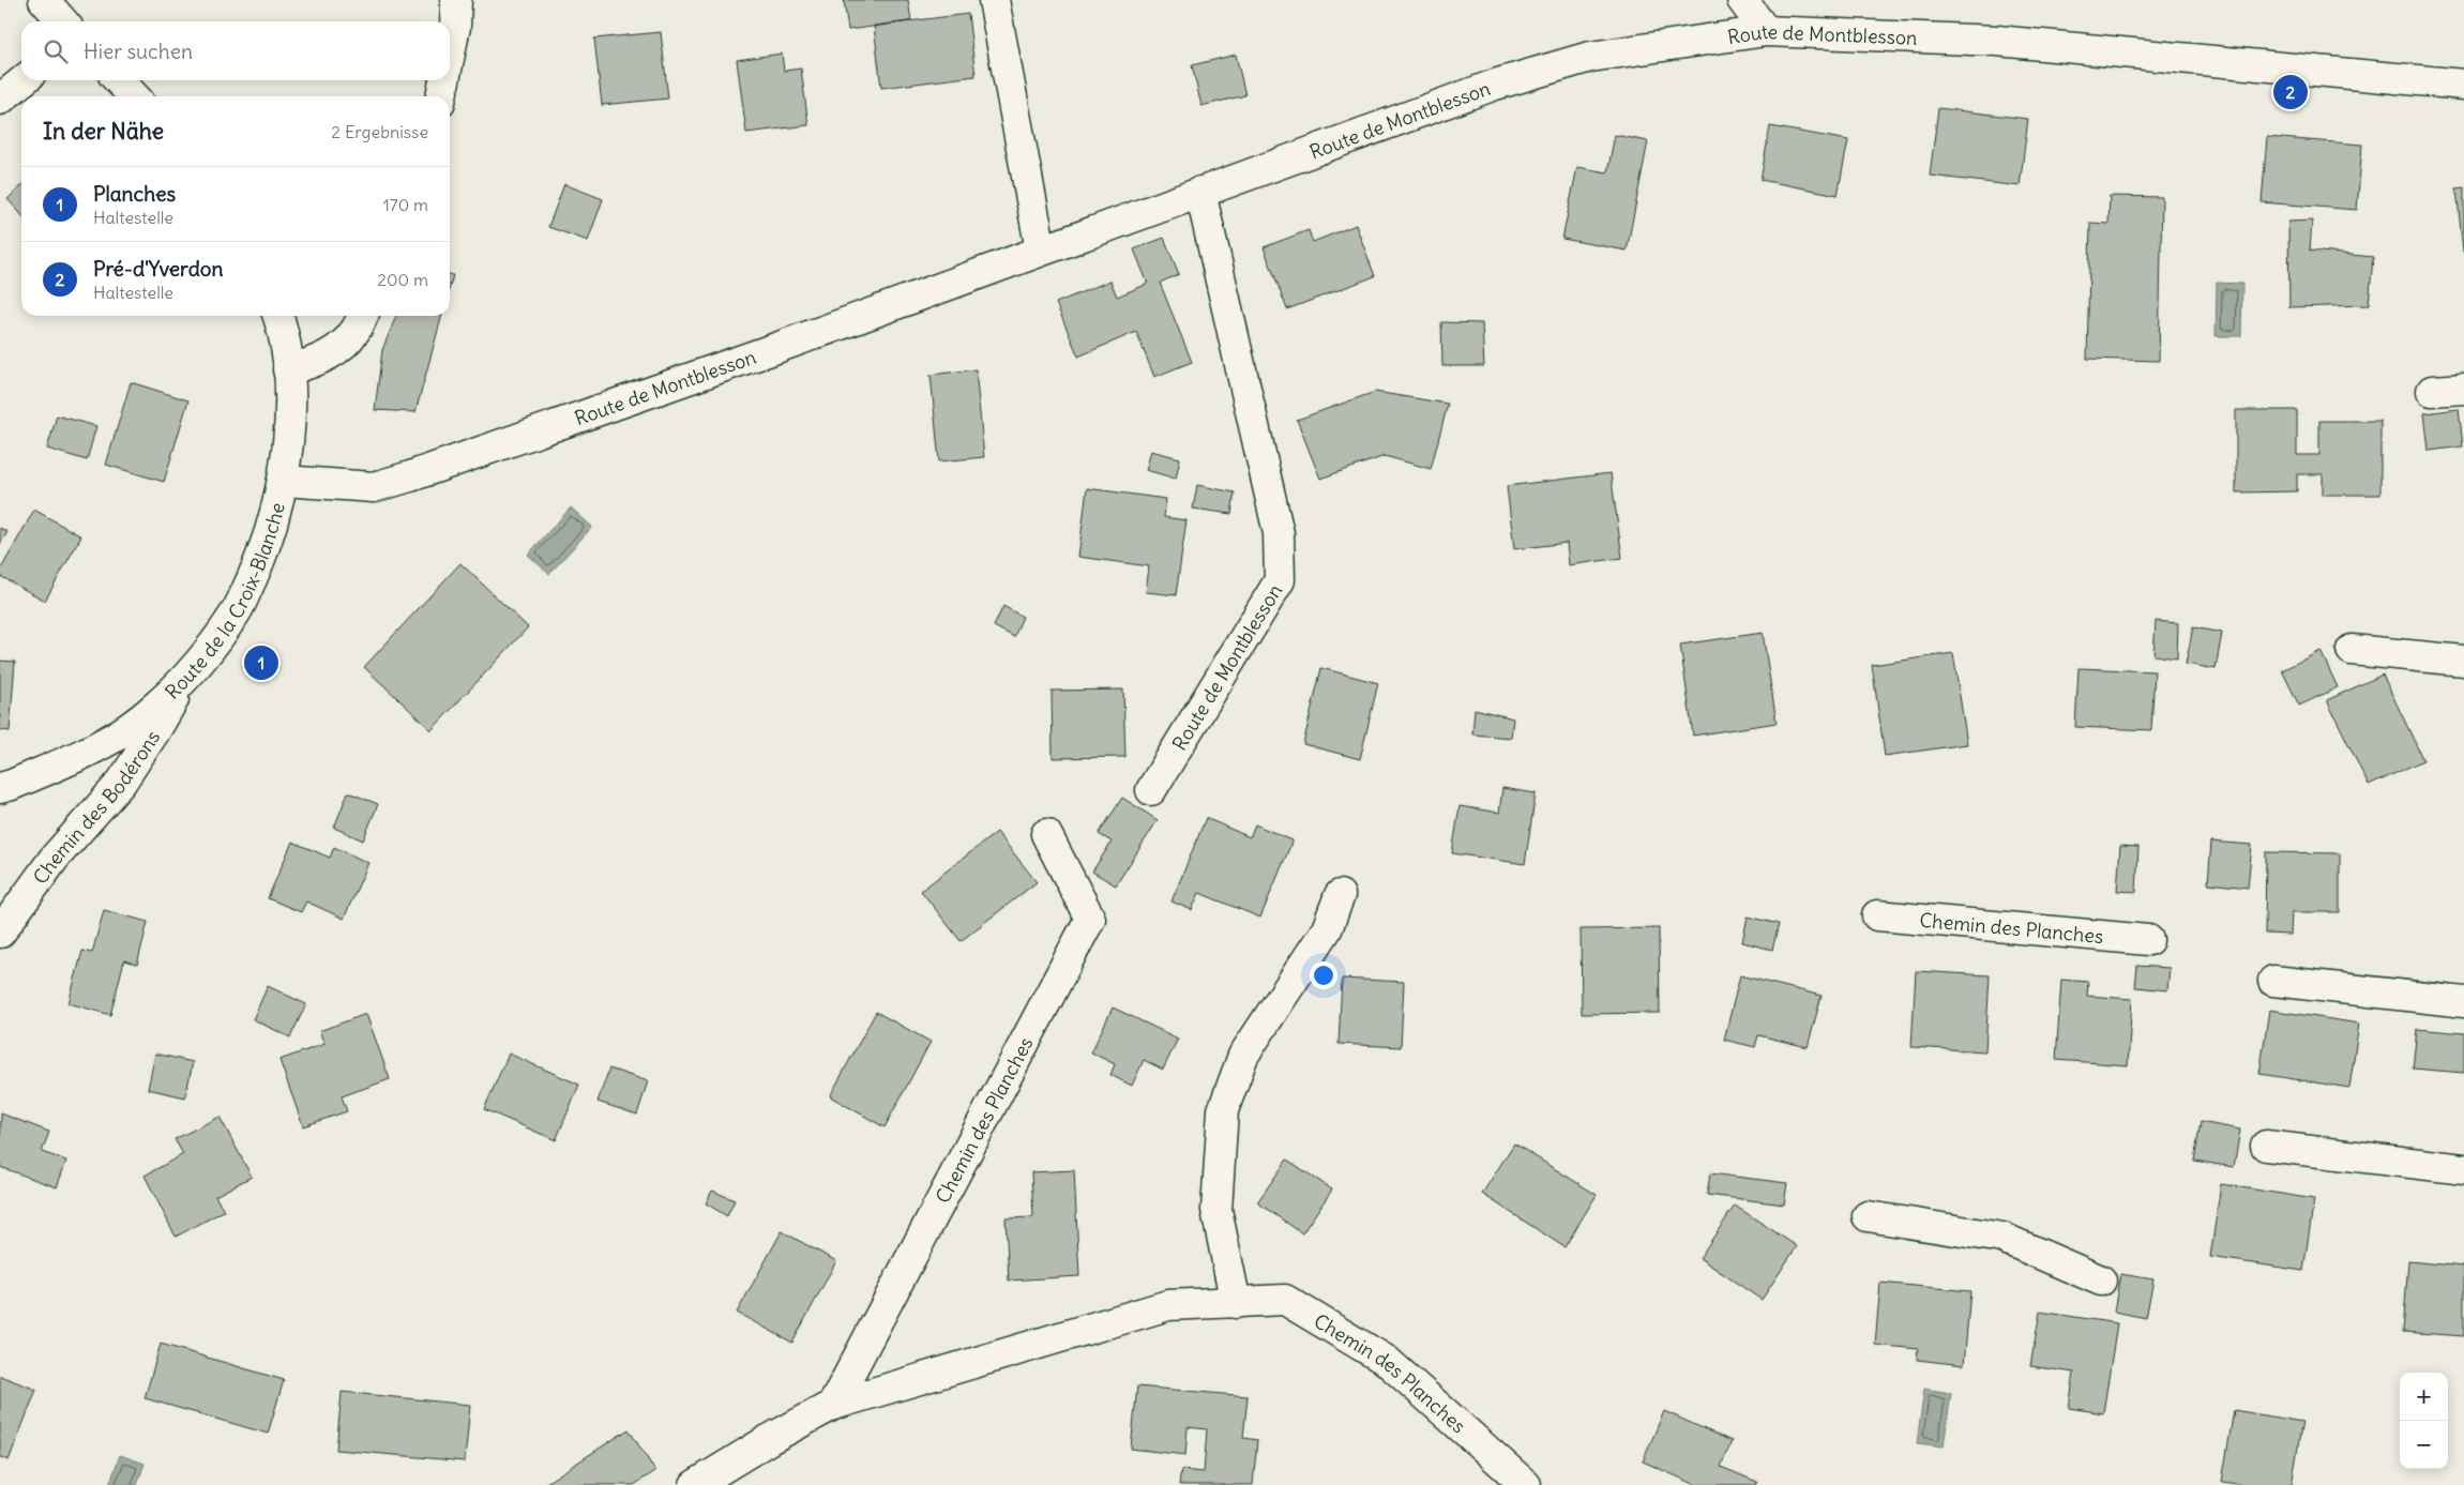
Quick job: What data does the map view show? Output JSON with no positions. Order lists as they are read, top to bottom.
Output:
{
  "streets": {
    "street": [
      "Route de Montblesson",
      "Route de la Croix-Blanche",
      "Chemin des Bodérons",
      "Chemin des Planches"
    ]
  },
  "crossings": [
    ["Route de Montblesson", "Route de la Croix-Blanche"],
    ["Route de la Croix-Blanche", "Chemin des Bodérons"]
  ],
  "page": {
    "search": "Hier suchen",
    "pins": ["2", "1"],
    "heading": ["In der Nähe", "2 Ergebnisse"],
    "list": [
      {
        "mark": "1",
        "name": "Planches",
        "note": "Haltestelle",
        "value": "170 m"
      },
      {
        "mark": "2",
        "name": "Pré-d'Yverdon",
        "note": "Haltestelle",
        "value": "200 m"
      }
    ],
    "map_buttons": ["+", "−"]
  }
}
